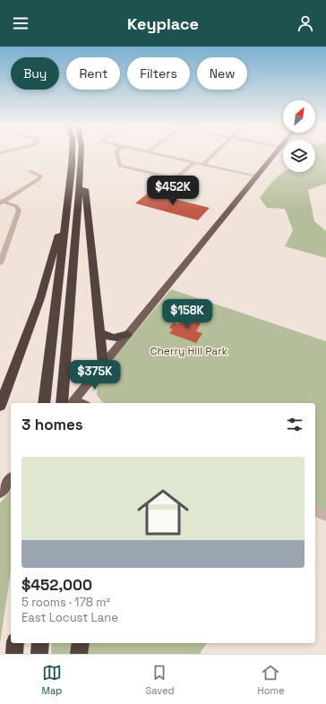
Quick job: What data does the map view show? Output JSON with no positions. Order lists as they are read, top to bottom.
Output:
{
  "parks": ["Cherry Hill Park"],
  "north": "top right",
  "page": {
    "header": "Keyplace",
    "chip": [
      "Buy",
      "Rent",
      "Filters",
      "New"
    ],
    "price": ["$452K", "$158K", "$375K"],
    "heading": "3 homes",
    "list": [
      {
        "name": "$452,000",
        "note": "5 rooms · 178 m² · East Locust Lane"
      }
    ],
    "tabs": ["Map", "Saved", "Home"]
  }
}
